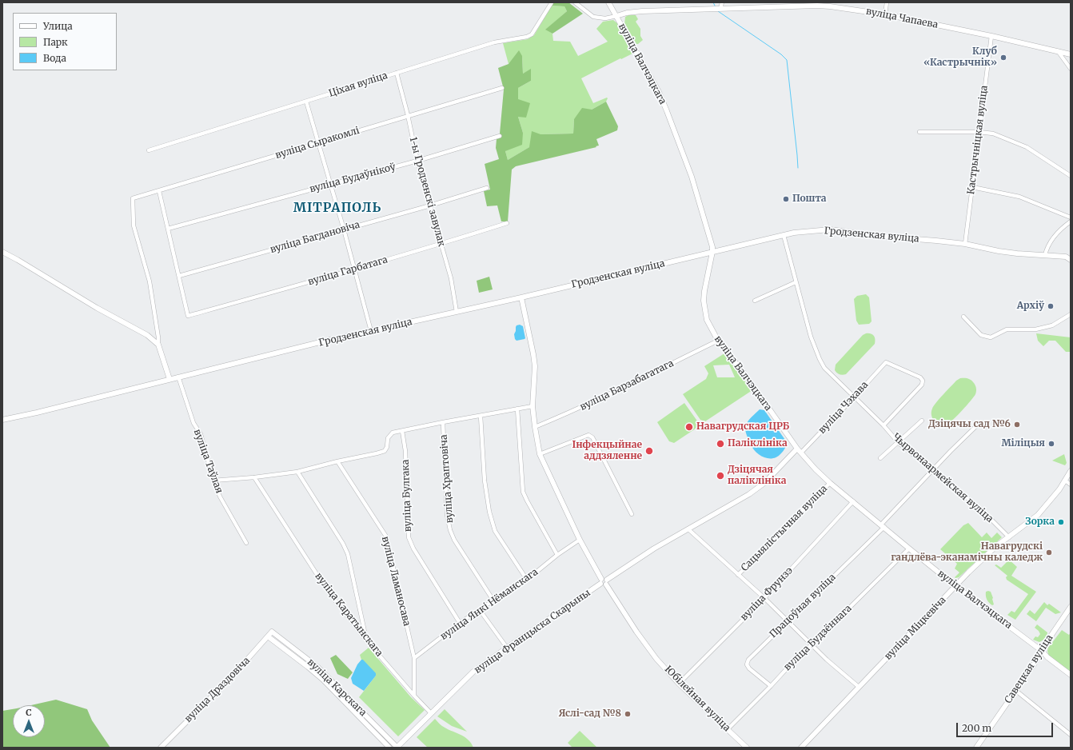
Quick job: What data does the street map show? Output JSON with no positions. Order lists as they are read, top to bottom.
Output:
{
  "streets": {
    "street": [
      "вуліца Чапаева",
      "вуліца Валчэцкага",
      "Ціхая вуліца",
      "Кастрычніцкая вуліца",
      "вуліца Сыракомлі",
      "вуліца Будаўнікоў",
      "1-ы Гродзенскі завулак",
      "Гродзенская вуліца",
      "вуліца Багдановіча",
      "вуліца Гарбатага",
      "вуліца Барзабагатага",
      "вуліца Чэхава",
      "вуліца Таўлая",
      "Чырвонаармейская вуліца",
      "вуліца Храптовіча",
      "вуліца Булгака",
      "Сацыялістычная вуліца",
      "вуліца Ламаносава",
      "вуліца Фрунзэ",
      "вуліца Янкі Нёманскага",
      "Працоўная вуліца",
      "вуліца Каратынскага",
      "вуліца Міцкевіча",
      "вуліца Францыска Скарыны",
      "вуліца Будзённага",
      "Савецкая вуліца",
      "вуліца Карскага",
      "вуліца Драздовіча",
      "Юбілейная вуліца"
    ]
  },
  "crossings": [
    ["вуліца Чапаева", "вуліца Валчэцкага"],
    ["вуліца Чапаева", "Кастрычніцкая вуліца"],
    ["вуліца Валчэцкага", "Гродзенская вуліца"],
    ["вуліца Валчэцкага", "вуліца Барзабагатага"],
    ["вуліца Валчэцкага", "вуліца Чэхава"],
    ["вуліца Валчэцкага", "Сацыялістычная вуліца"],
    ["вуліца Валчэцкага", "вуліца Фрунзэ"],
    ["вуліца Валчэцкага", "Працоўная вуліца"],
    ["вуліца Валчэцкага", "вуліца Міцкевіча"],
    ["вуліца Валчэцкага", "вуліца Францыска Скарыны"],
    ["вуліца Валчэцкага", "вуліца Будзённага"],
    ["вуліца Валчэцкага", "Савецкая вуліца"],
    ["Ціхая вуліца", "1-ы Гродзенскі завулак"],
    ["Кастрычніцкая вуліца", "Гродзенская вуліца"],
    ["вуліца Сыракомлі", "1-ы Гродзенскі завулак"],
    ["вуліца Будаўнікоў", "1-ы Гродзенскі завулак"],
    ["1-ы Гродзенскі завулак", "Гродзенская вуліца"],
    ["1-ы Гродзенскі завулак", "вуліца Багдановіча"],
    ["1-ы Гродзенскі завулак", "вуліца Гарбатага"],
    ["Гродзенская вуліца", "вуліца Таўлая"],
    ["Гродзенская вуліца", "Чырвонаармейская вуліца"],
    ["Гродзенская вуліца", "Юбілейная вуліца"],
    ["вуліца Багдановіча", "вуліца Гарбатага"],
    ["вуліца Барзабагатага", "Юбілейная вуліца"],
    ["вуліца Чэхава", "Чырвонаармейская вуліца"],
    ["Чырвонаармейская вуліца", "Працоўная вуліца"],
    ["Чырвонаармейская вуліца", "вуліца Міцкевіча"],
    ["вуліца Храптовіча", "вуліца Янкі Нёманскага"],
    ["вуліца Булгака", "вуліца Янкі Нёманскага"],
    ["вуліца Ламаносава", "вуліца Янкі Нёманскага"],
    ["вуліца Ламаносава", "вуліца Каратынскага"],
    ["вуліца Фрунзэ", "Юбілейная вуліца"],
    ["вуліца Янкі Нёманскага", "Юбілейная вуліца"],
    ["Працоўная вуліца", "вуліца Будзённага"],
    ["вуліца Каратынскага", "вуліца Францыска Скарыны"],
    ["вуліца Францыска Скарыны", "вуліца Карскага"],
    ["вуліца Францыска Скарыны", "Юбілейная вуліца"],
    ["вуліца Будзённага", "Юбілейная вуліца"],
    ["вуліца Карскага", "вуліца Драздовіча"]
  ],
  "districts": ["МІТРАПОЛЬ"],
  "places": [
    "Клуб «Кастрычнік»",
    "Пошта",
    "Архіў",
    "Дзіцячы сад №6",
    "Навагрудская ЦРБ",
    "Паліклініка",
    "Міліцыя",
    "Інфекцыйнае аддзяленне",
    "Дзіцячая паліклініка",
    "Зорка",
    "Навагрудскі гандлёва-эканамічны каледж",
    "Яслі-сад №8"
  ],
  "legend": ["Улица", "Парк", "Вода"],
  "scale_bar": "200 m",
  "north": "top"
}
